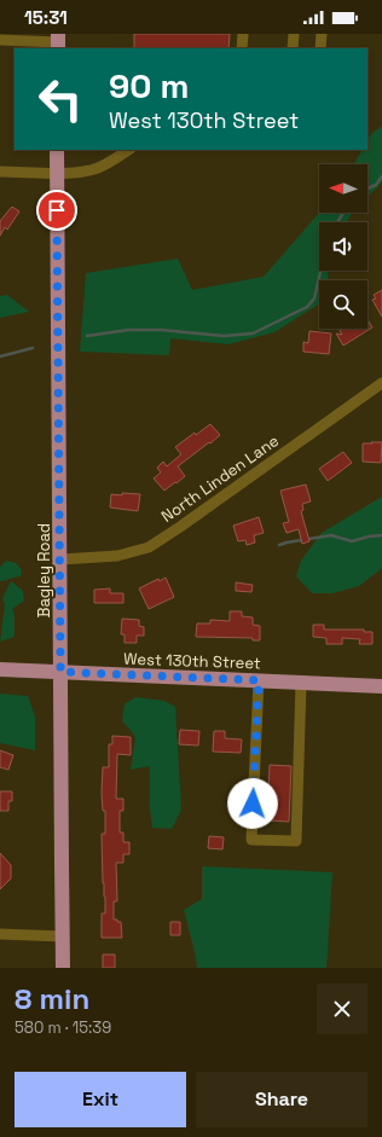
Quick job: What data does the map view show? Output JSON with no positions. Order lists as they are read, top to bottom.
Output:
{
  "streets": {
    "main road": ["Bagley Road", "West 130th Street"],
    "street": ["North Linden Lane"]
  },
  "crossings": [
    ["North Linden Lane", "Bagley Road"],
    ["Bagley Road", "West 130th Street"]
  ],
  "north": "left",
  "page": {
    "status": "15:31",
    "turn": ["90 m", "West 130th Street"],
    "heading": ["8 min", "580 m · 15:39"],
    "buttons": ["Exit", "Share"]
  }
}
